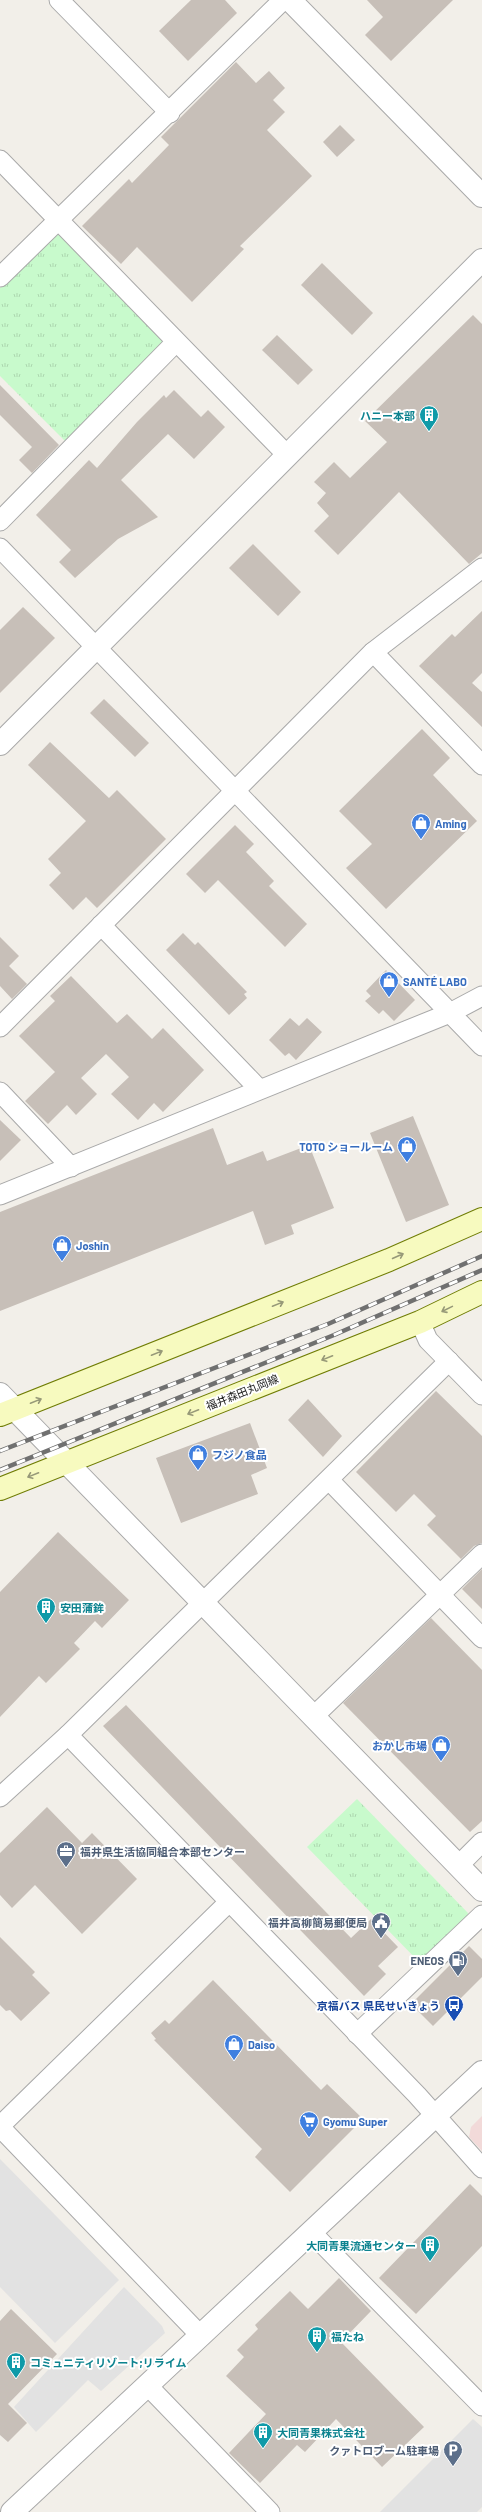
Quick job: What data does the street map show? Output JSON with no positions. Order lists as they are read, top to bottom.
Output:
{
  "streets": {
    "main road": ["福井森田丸岡線"]
  },
  "places": {
    "building": [
      "ハニー本部",
      "安田蒲鉾",
      "大同青果流通センター",
      "福たね",
      "コミュニティリゾート;リライム",
      "大同青果株式会社"
    ],
    "shop": [
      "Aming",
      "SANTÉ LABO",
      "TOTO ショールーム",
      "Joshin",
      "フジノ食品",
      "おかし市場",
      "Daiso"
    ],
    "office": ["福井県生活協同組合本部センター"],
    "public building": ["福井高柳簡易郵便局"],
    "fuel station": ["ENEOS"],
    "bus stop": ["京福バス 県民せいきょう"],
    "supermarket": ["Gyomu Super"],
    "parking": ["クァトロブーム駐車場"]
  }
}
